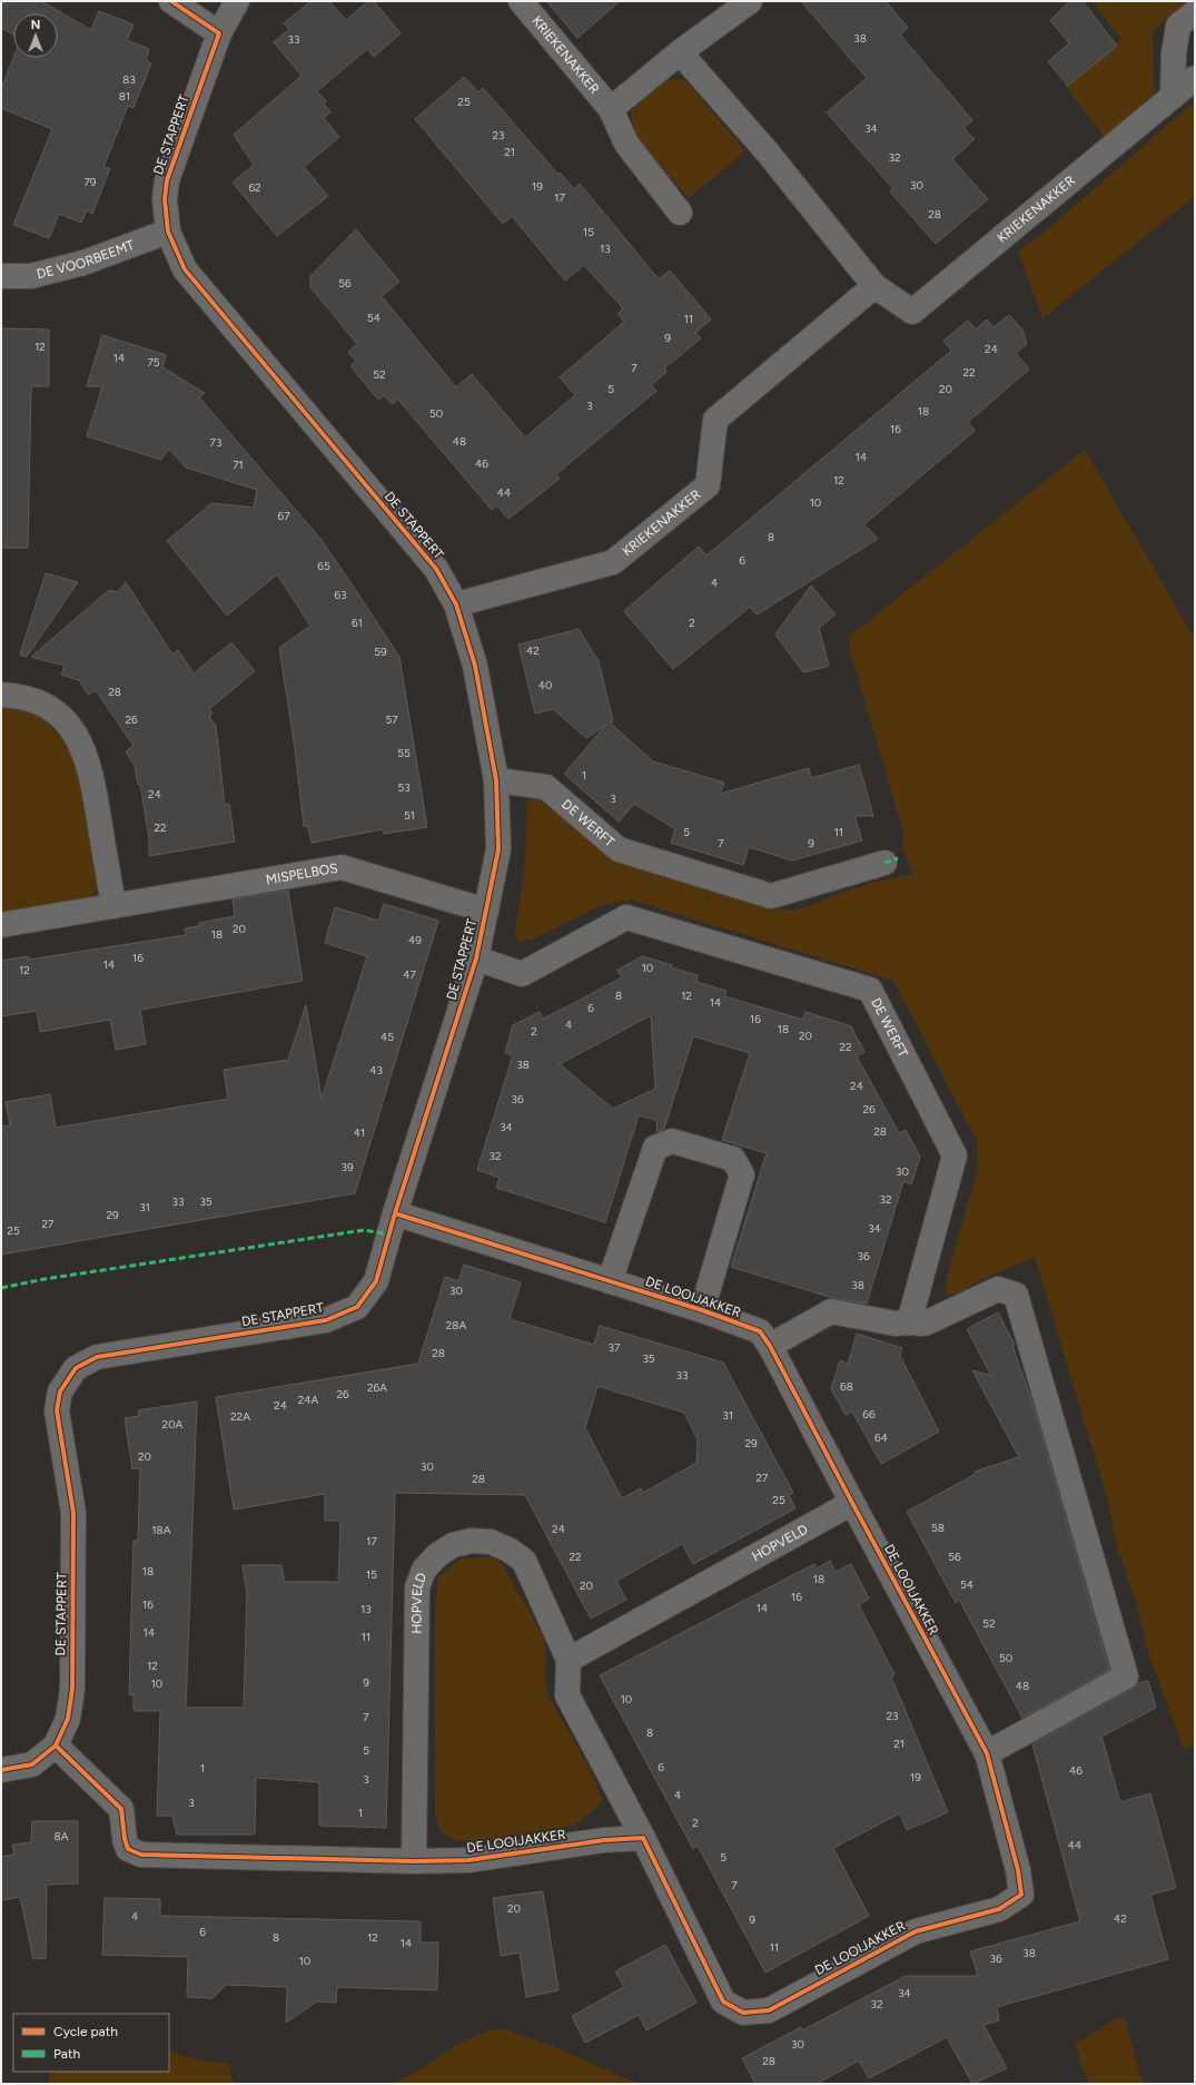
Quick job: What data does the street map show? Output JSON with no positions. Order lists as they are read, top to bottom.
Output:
{
  "streets": {
    "street": [
      "KRIEKENAKKER",
      "DE STAPPERT",
      "DE VOORBEEMT",
      "DE WERFT",
      "MISPELBOS",
      "DE LOOIJAKKER",
      "HOPVELD"
    ]
  },
  "crossings": [
    ["KRIEKENAKKER", "DE STAPPERT"],
    ["DE STAPPERT", "DE VOORBEEMT"],
    ["DE STAPPERT", "DE WERFT"],
    ["DE STAPPERT", "MISPELBOS"],
    ["DE STAPPERT", "DE LOOIJAKKER"],
    ["DE LOOIJAKKER", "HOPVELD"]
  ],
  "house_numbers": [
    "38",
    "33",
    "83",
    "81",
    "25",
    "34",
    "23",
    "21",
    "32",
    "79",
    "30",
    "19",
    "62",
    "17",
    "28",
    "15",
    "13",
    "56",
    "54",
    "11",
    "9",
    "12",
    "24",
    "14",
    "75",
    "7",
    "22",
    "52",
    "5",
    "20",
    "3",
    "18",
    "50",
    "16",
    "48",
    "73",
    "14",
    "46",
    "71",
    "12",
    "44",
    "10",
    "67",
    "8",
    "6",
    "65",
    "4",
    "63",
    "61",
    "2",
    "42",
    "59",
    "40",
    "28",
    "26",
    "57",
    "55",
    "1",
    "53",
    "24",
    "3",
    "51",
    "22",
    "5",
    "11",
    "7",
    "9",
    "20",
    "18",
    "49",
    "16",
    "14",
    "10",
    "12",
    "47",
    "8",
    "12",
    "14",
    "6",
    "16",
    "4",
    "18",
    "2",
    "20",
    "45",
    "22",
    "38",
    "43",
    "24",
    "36",
    "26",
    "34",
    "28",
    "41",
    "32",
    "39",
    "30",
    "32",
    "33",
    "35",
    "31",
    "29",
    "27",
    "34",
    "25",
    "36",
    "38",
    "30",
    "28A",
    "37",
    "28",
    "35",
    "33",
    "68",
    "26A",
    "26",
    "24A",
    "24",
    "66",
    "31",
    "22A",
    "20A",
    "64",
    "29",
    "20",
    "30",
    "27",
    "28",
    "25",
    "58",
    "24",
    "18A",
    "17",
    "22",
    "56",
    "18",
    "15",
    "18",
    "54",
    "20",
    "16",
    "16",
    "14",
    "13",
    "52",
    "14",
    "11",
    "50",
    "12",
    "9",
    "10",
    "48",
    "10",
    "23",
    "7",
    "8",
    "21",
    "5",
    "6",
    "1",
    "46",
    "19",
    "3",
    "4",
    "3",
    "1",
    "2",
    "8A",
    "44",
    "5",
    "7",
    "20",
    "4",
    "42",
    "9",
    "6",
    "8",
    "12",
    "14",
    "11",
    "38",
    "36",
    "10",
    "34",
    "32",
    "30",
    "28"
  ],
  "legend": ["Cycle path", "Path"],
  "north": "top"
}
